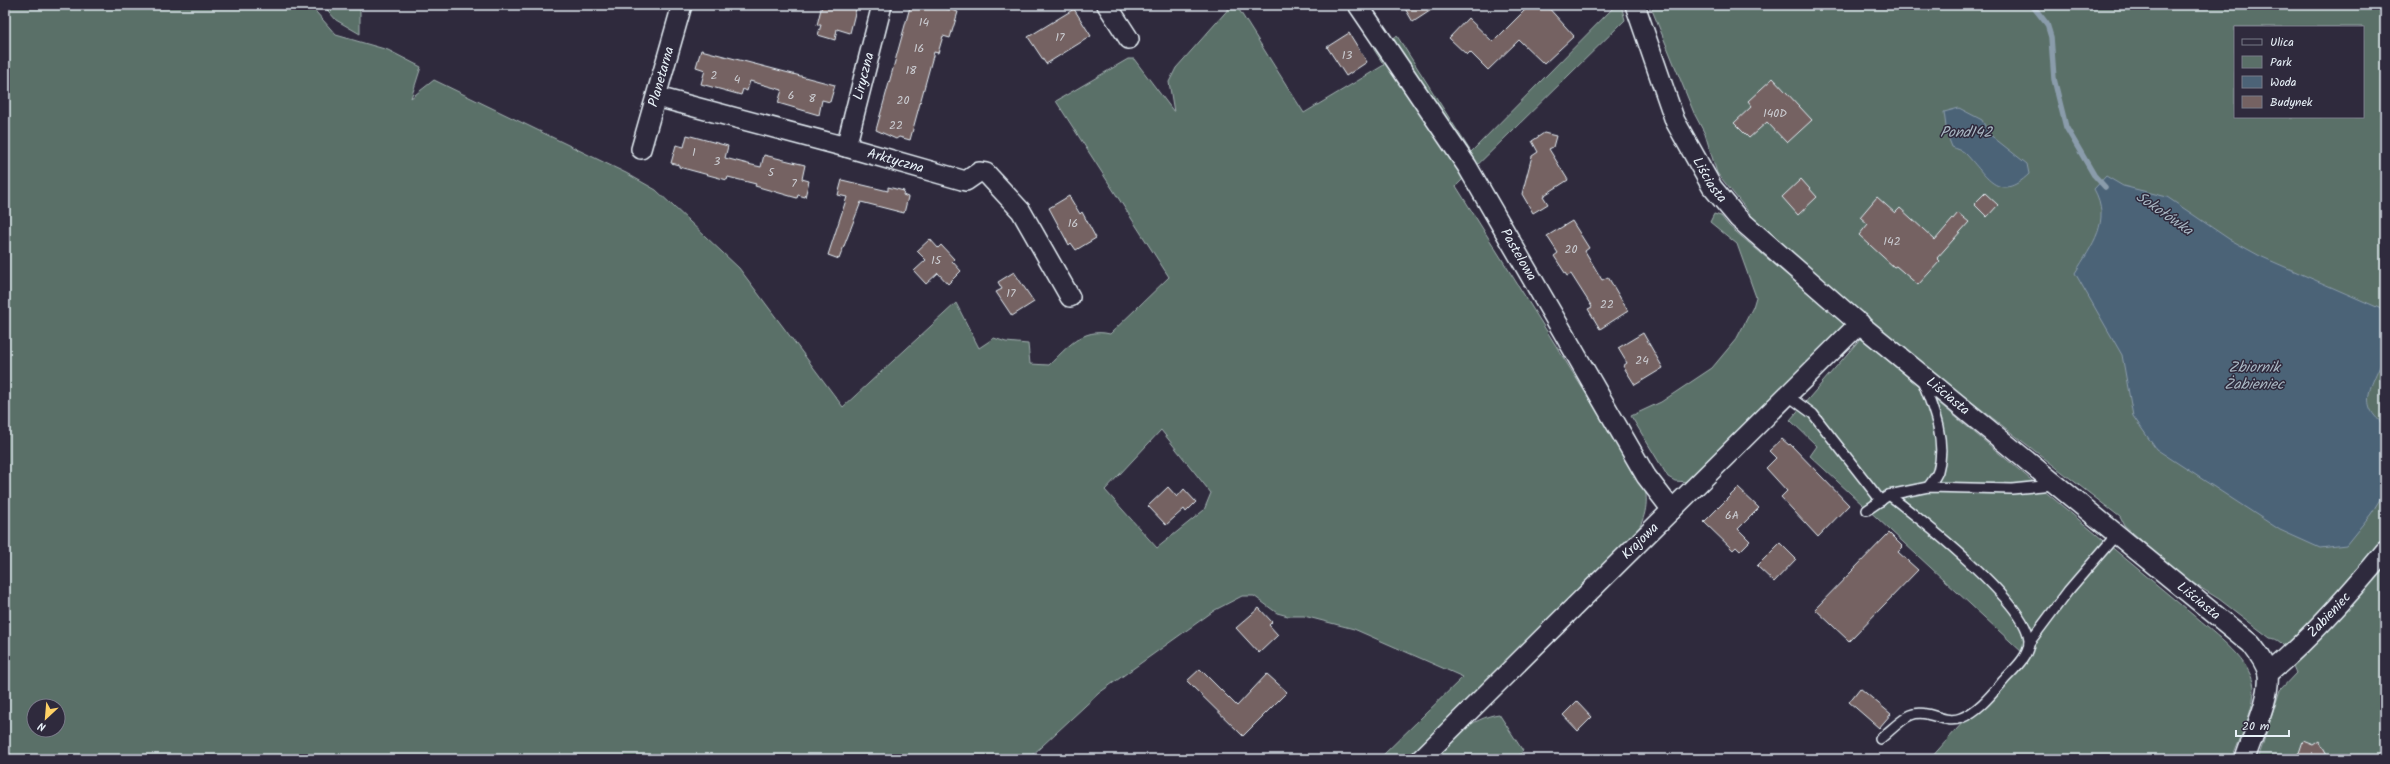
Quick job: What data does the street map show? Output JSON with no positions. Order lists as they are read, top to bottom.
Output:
{
  "streets": {
    "street": [
      "Liryczna",
      "Planetarna",
      "Arktyczna",
      "Liściasta",
      "Pastelowa",
      "Krajowa",
      "Żabieniec"
    ]
  },
  "crossings": [
    ["Liryczna", "Arktyczna"],
    ["Planetarna", "Arktyczna"],
    ["Liściasta", "Krajowa"],
    ["Liściasta", "Żabieniec"],
    ["Pastelowa", "Krajowa"]
  ],
  "water": ["Pond142", "Sokołówka", "Zbiornik Żabieniec"],
  "house_numbers": [
    "14",
    "17",
    "16",
    "13",
    "18",
    "2",
    "4",
    "6",
    "8",
    "20",
    "140D",
    "22",
    "1",
    "3",
    "5",
    "7",
    "16",
    "142",
    "20",
    "15",
    "17",
    "22",
    "24",
    "6A"
  ],
  "legend": [
    "Ulica",
    "Park",
    "Woda",
    "Budynek"
  ],
  "scale_bar": "20 m",
  "north": "bottom left"
}
